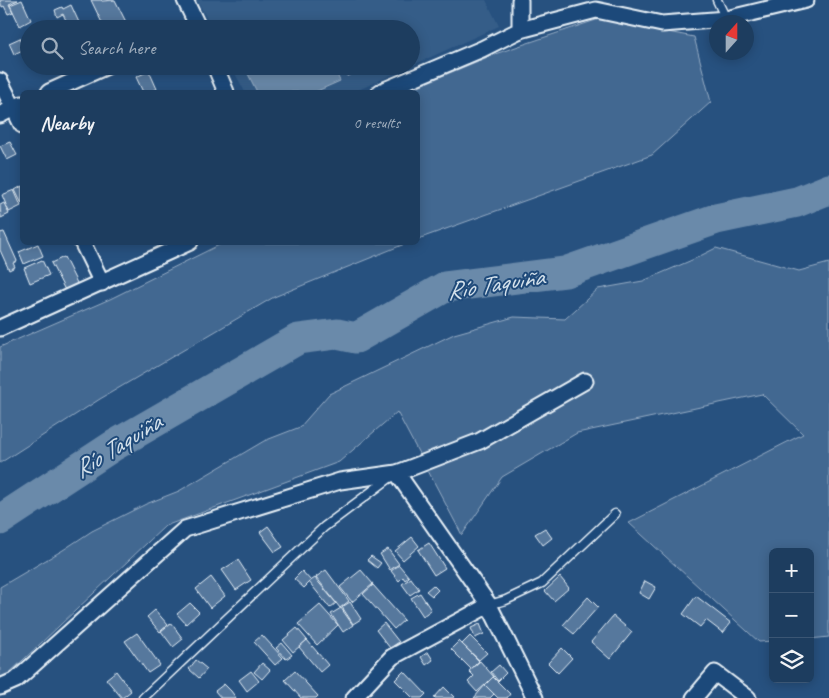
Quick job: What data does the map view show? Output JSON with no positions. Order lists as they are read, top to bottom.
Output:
{
  "water": ["Río Taquiña"],
  "north": "top",
  "page": {
    "search": "Search here",
    "heading": ["Nearby", "0 results"],
    "map_buttons": ["+", "−"]
  }
}
